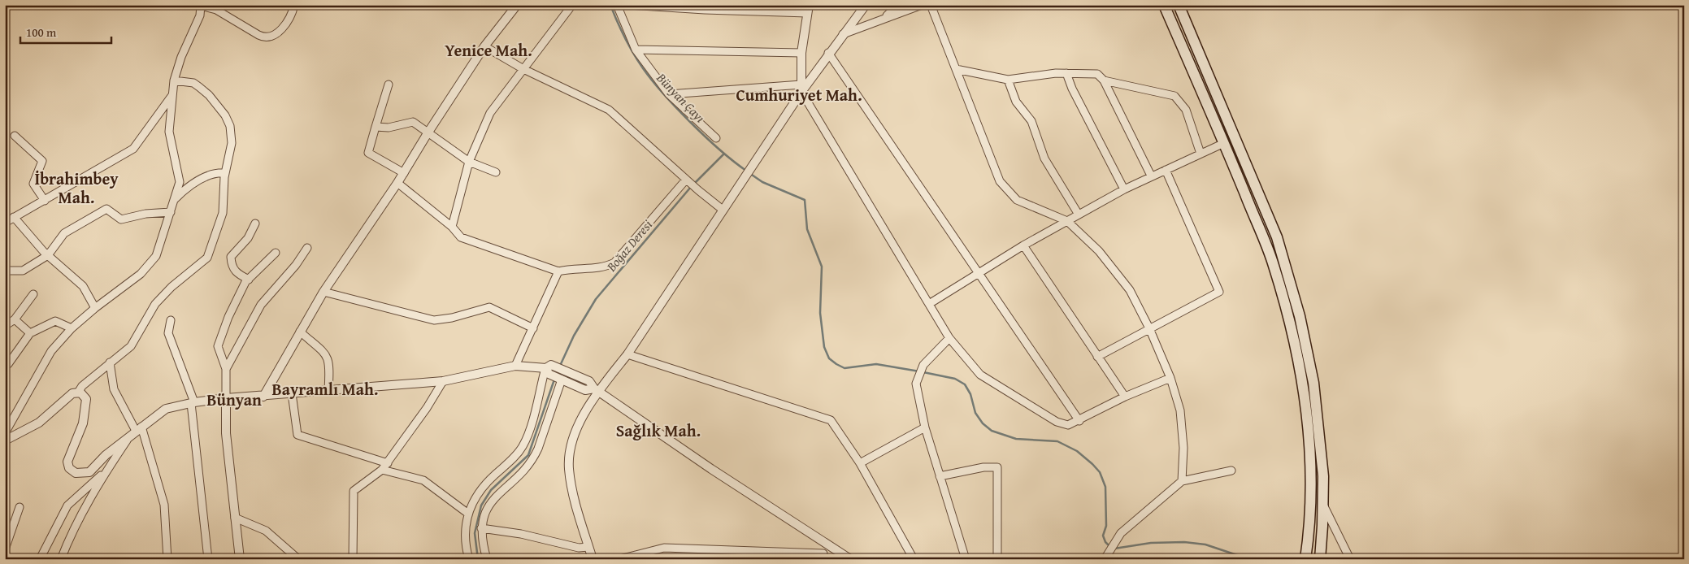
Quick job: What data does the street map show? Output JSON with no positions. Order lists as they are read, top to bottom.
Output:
{
  "districts": [
    "Yenice Mah.",
    "Cumhuriyet Mah.",
    "İbrahimbey Mah.",
    "Bayramlı Mah.",
    "Bünyan",
    "Sağlık Mah."
  ],
  "water": ["Bünyan Çayı", "Boğaz Deresi"],
  "scale_bar": "100 m"
}
